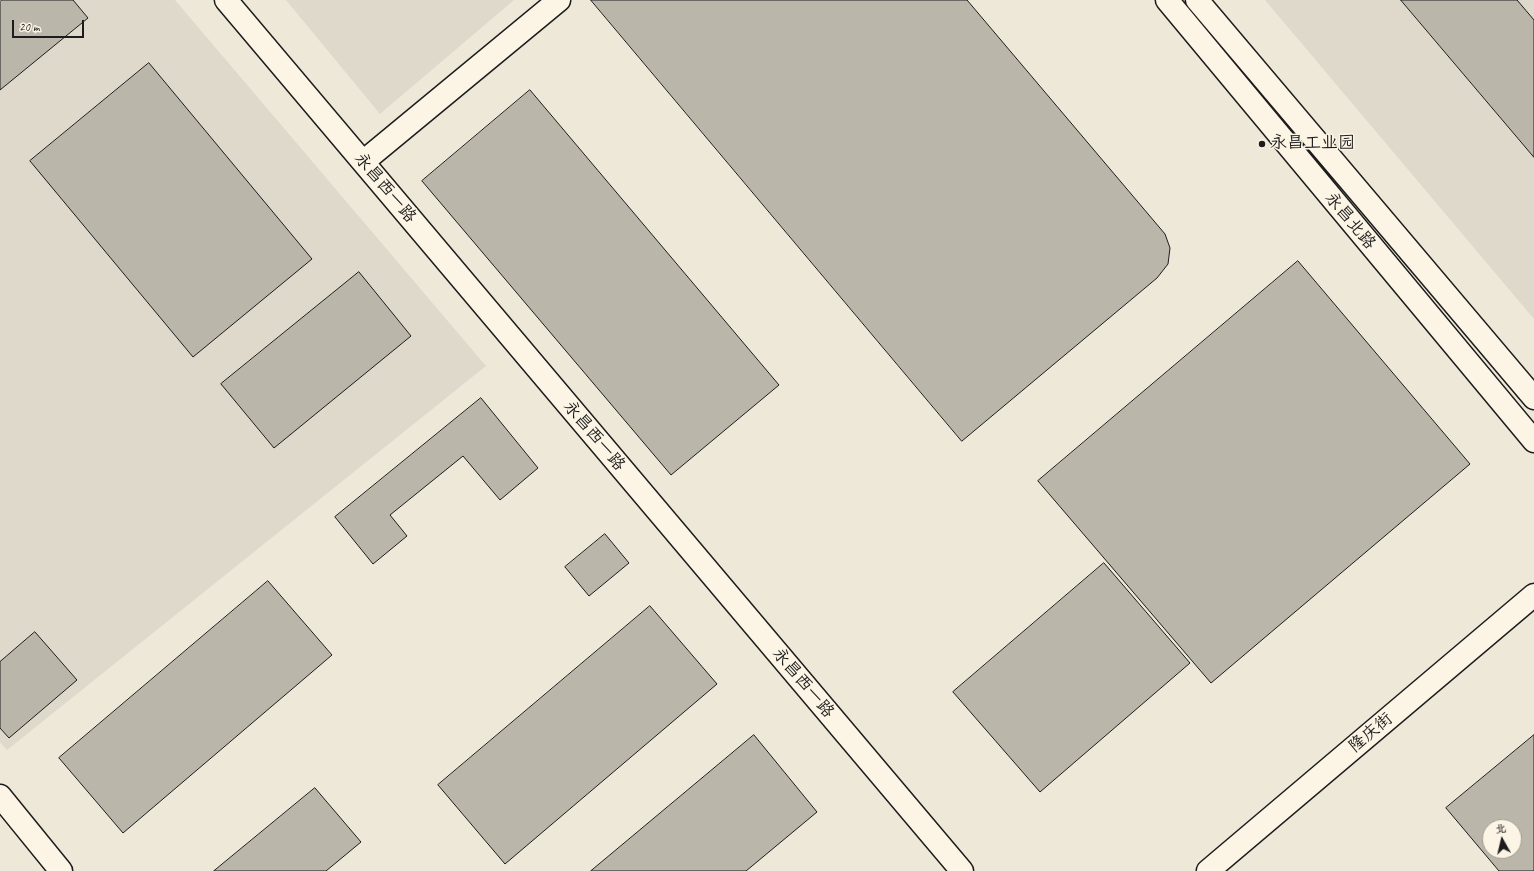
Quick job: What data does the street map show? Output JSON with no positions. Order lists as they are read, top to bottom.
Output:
{
  "streets": {
    "street": ["永昌西一路", "永昌北路", "隆庆街"]
  },
  "places": ["永昌工业园"],
  "scale_bar": "20 m",
  "north": "top"
}
